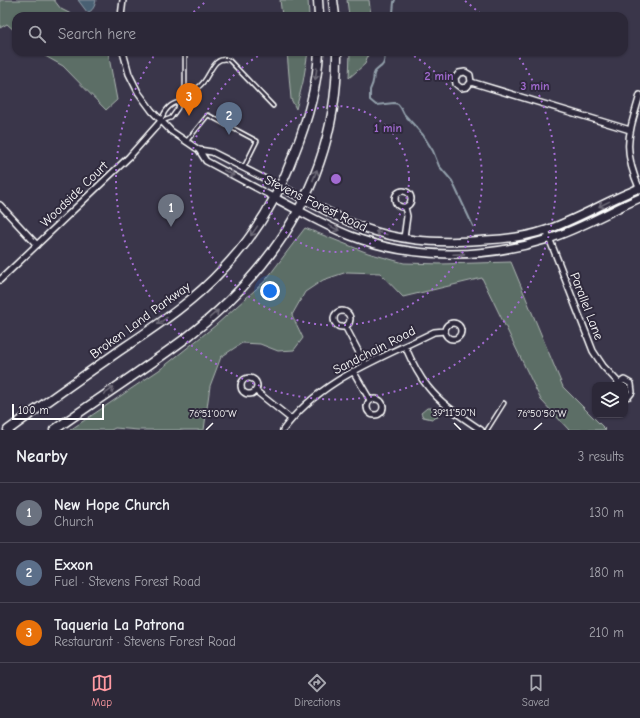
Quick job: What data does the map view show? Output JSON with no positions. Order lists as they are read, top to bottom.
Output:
{
  "streets": {
    "main road": ["Broken Land Parkway"],
    "street": [
      "Woodside Court",
      "Stevens Forest Road",
      "Parallel Lane",
      "Sandchain Road"
    ]
  },
  "crossings": [
    ["Woodside Court", "Stevens Forest Road"],
    ["Stevens Forest Road", "Parallel Lane"],
    ["Stevens Forest Road", "Broken Land Parkway"]
  ],
  "scale_bar": "100 m",
  "page": {
    "search": "Search here",
    "pins": ["3", "2", "1"],
    "scale": "100 m",
    "heading": ["Nearby", "3 results"],
    "list": [
      {
        "mark": "1",
        "name": "New Hope Church",
        "note": "Church",
        "value": "130 m"
      },
      {
        "mark": "2",
        "name": "Exxon",
        "note": "Fuel · Stevens Forest Road",
        "value": "180 m"
      },
      {
        "mark": "3",
        "name": "Taqueria La Patrona",
        "note": "Restaurant · Stevens Forest Road",
        "value": "210 m"
      }
    ],
    "nav": ["Map", "Directions", "Saved"]
  },
  "coordinates": ["39°11'50\"N", "76°51'00\"W", "76°50'50\"W"],
  "rings": ["2 min", "3 min", "1 min"]
}
